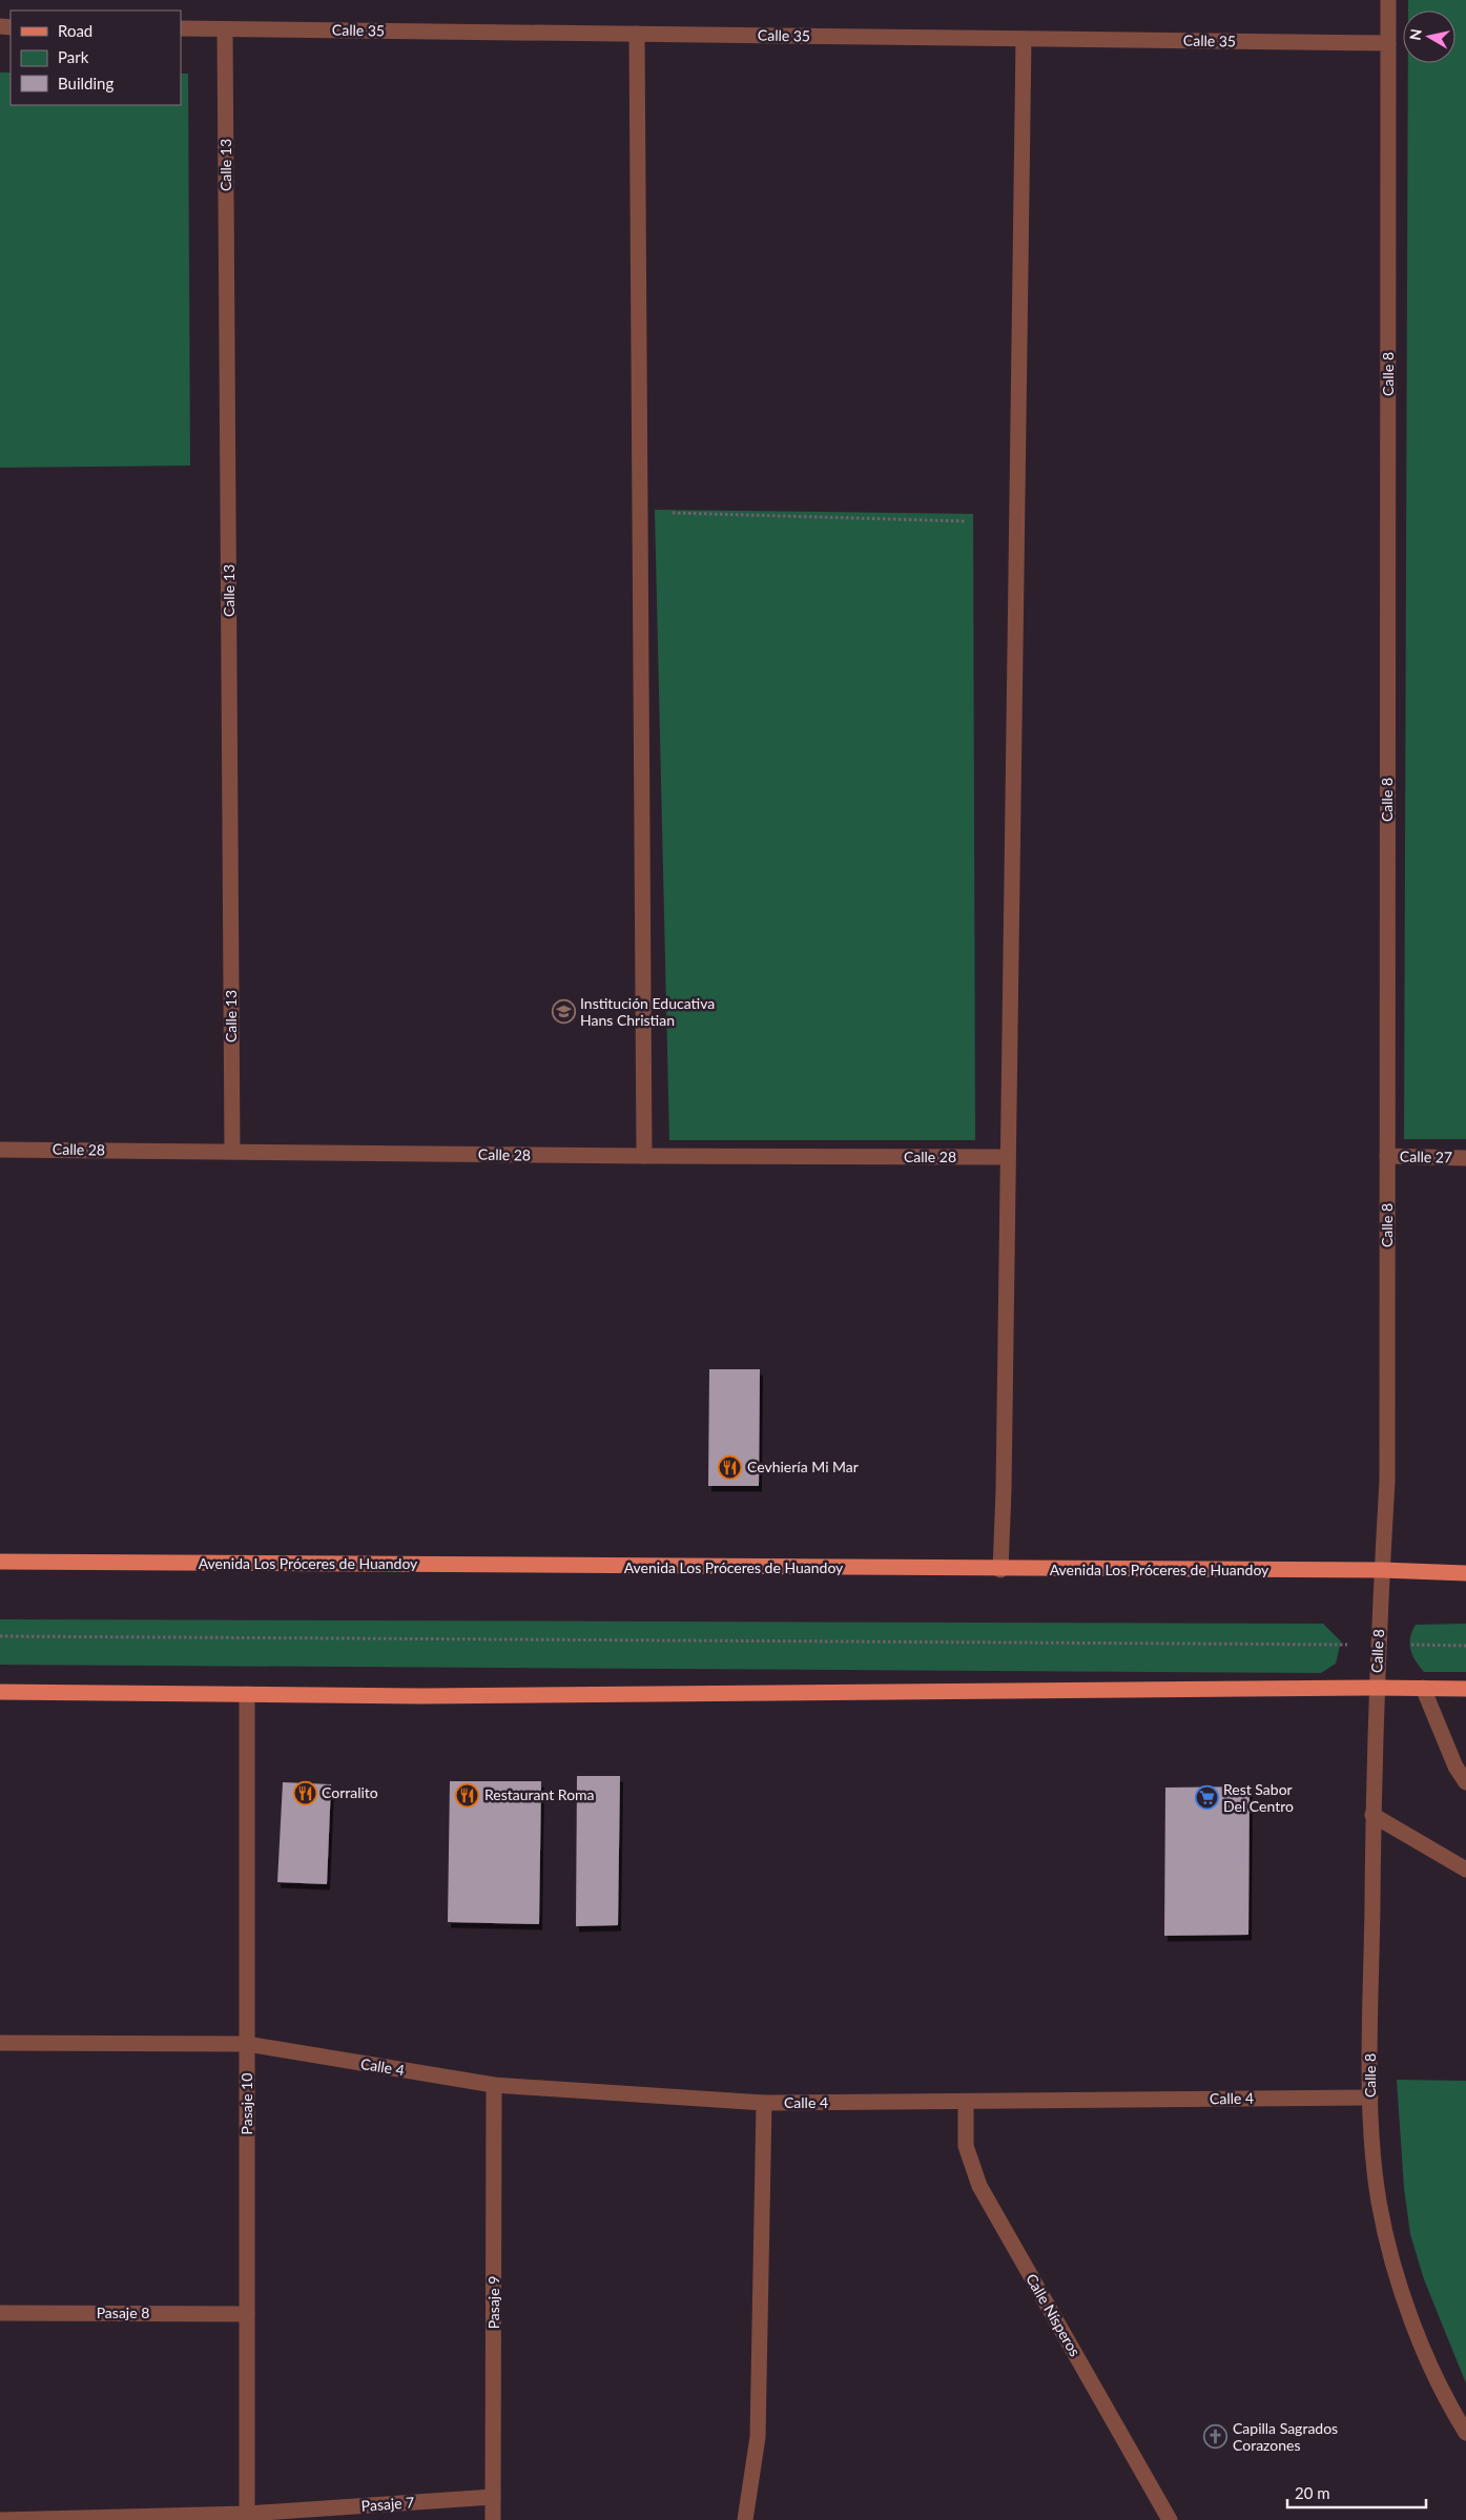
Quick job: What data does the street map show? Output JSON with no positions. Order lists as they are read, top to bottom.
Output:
{
  "streets": {
    "main road": ["Avenida Los Próceres de Huandoy"],
    "street": [
      "Calle 35",
      "Calle 13",
      "Calle 8",
      "Calle 28",
      "Calle 27",
      "Calle 4",
      "Pasaje 10",
      "Pasaje 9",
      "Pasaje 8",
      "Calle Nísperos",
      "Pasaje 7"
    ]
  },
  "crossings": [
    ["Calle 35", "Calle 13"],
    ["Calle 35", "Calle 8"],
    ["Calle 13", "Calle 28"],
    ["Calle 8", "Calle 27"],
    ["Calle 8", "Avenida Los Próceres de Huandoy"],
    ["Calle 8", "Calle 4"],
    ["Calle 4", "Pasaje 10"],
    ["Calle 4", "Pasaje 9"],
    ["Calle 4", "Calle Nísperos"],
    ["Pasaje 10", "Pasaje 8"],
    ["Pasaje 10", "Pasaje 7"],
    ["Pasaje 9", "Pasaje 7"]
  ],
  "places": {
    "school or university": ["Institución Educativa Hans Christian"],
    "restaurant": ["Cevhiería Mi Mar", "Corralito", "Restaurant Roma"],
    "supermarket": ["Rest Sabor Del Centro"],
    "church": ["Capilla Sagrados Corazones"]
  },
  "legend": ["Road", "Park", "Building"],
  "scale_bar": "20 m",
  "north": "left"
}
